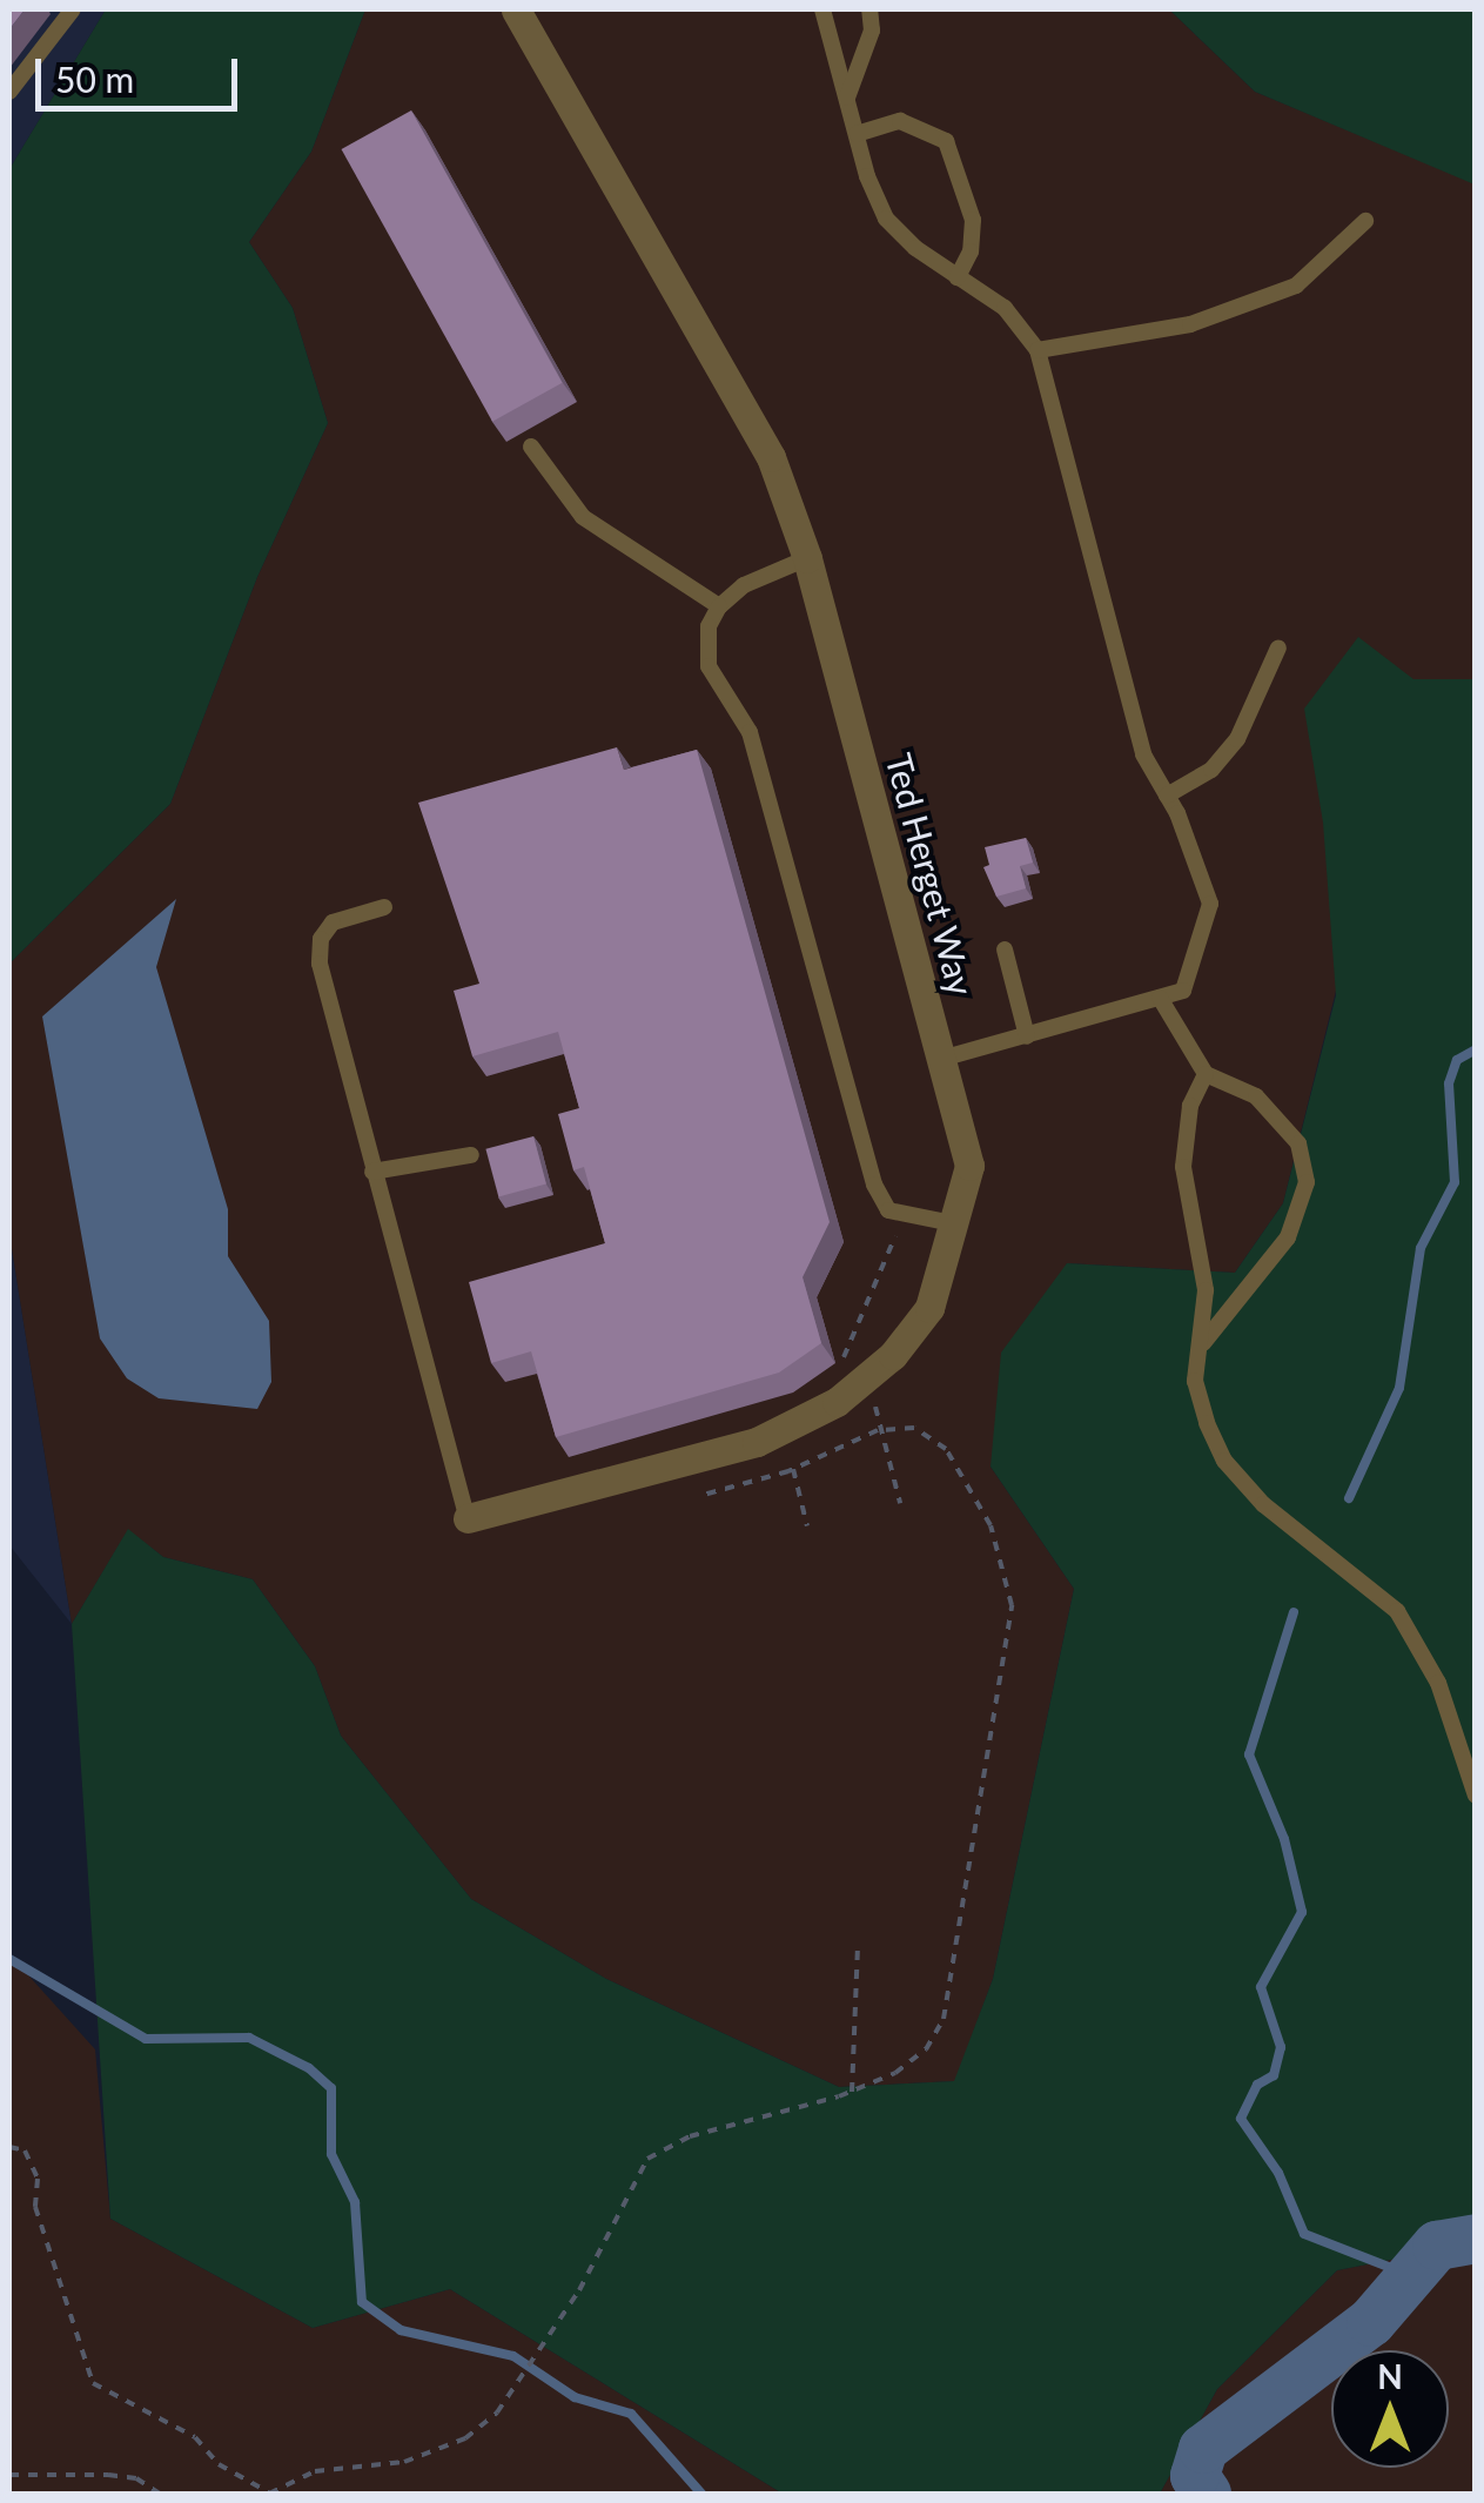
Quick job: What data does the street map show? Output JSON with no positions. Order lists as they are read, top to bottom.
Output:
{
  "streets": {
    "street": ["Ted Herget Way"]
  },
  "scale_bar": "50 m",
  "north": "top"
}
